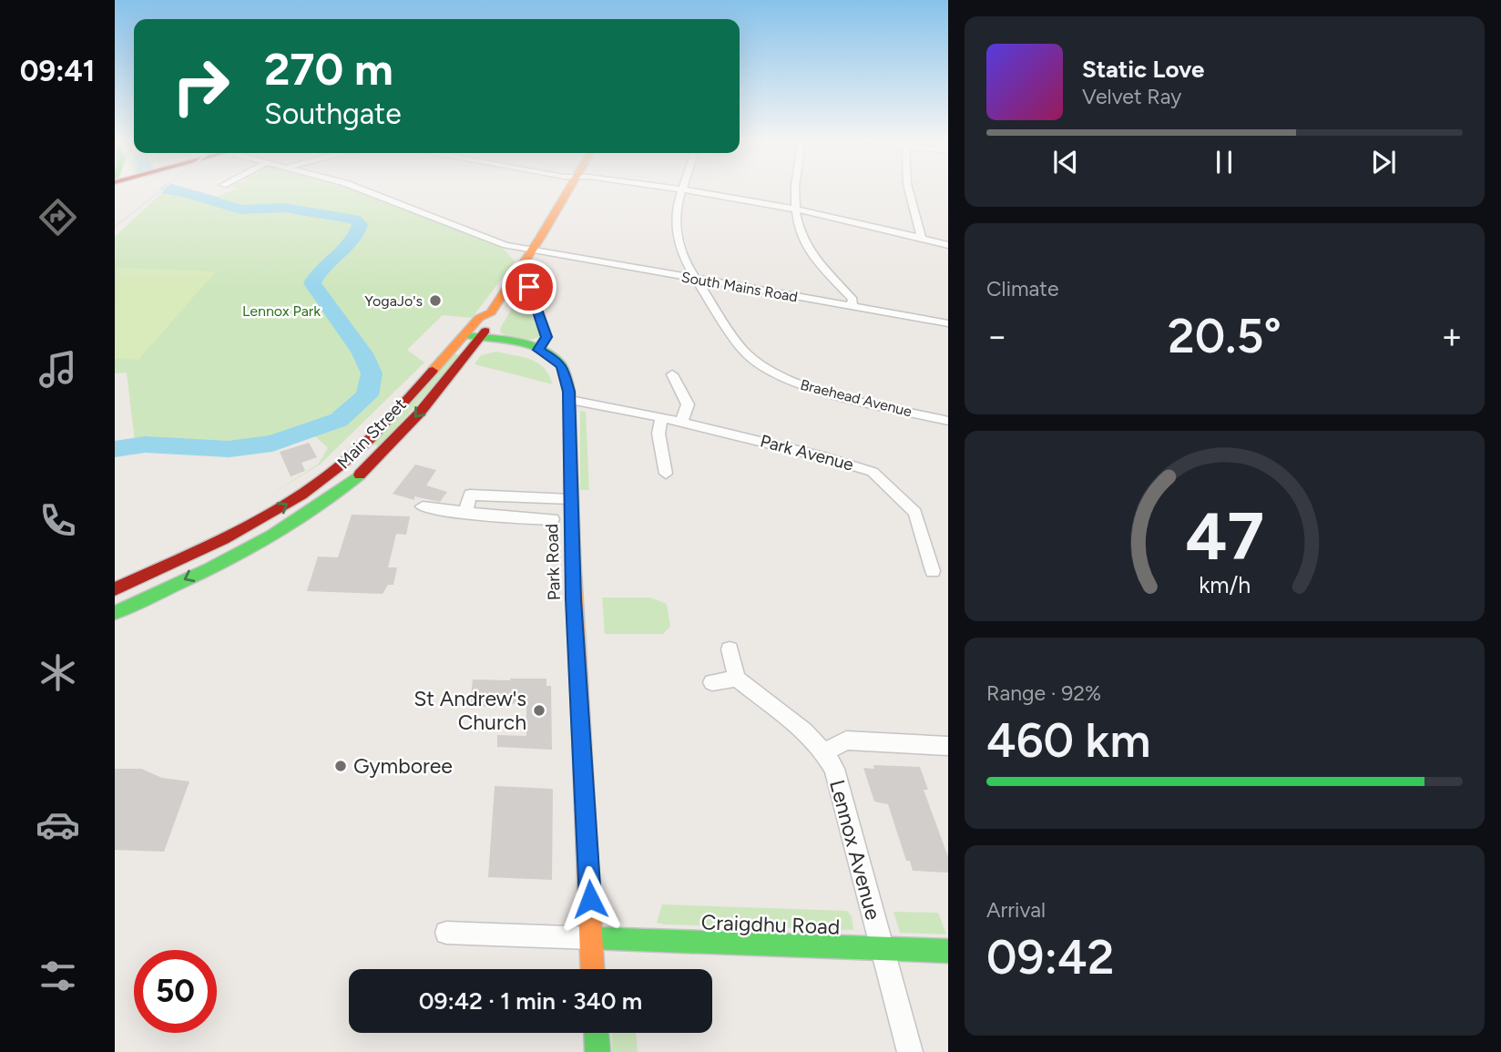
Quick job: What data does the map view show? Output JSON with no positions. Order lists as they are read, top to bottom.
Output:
{
  "streets": {
    "main road": ["Main Street", "Park Road", "Craigdhu Road"],
    "street": [
      "South Mains Road",
      "Braehead Avenue",
      "Park Avenue",
      "Lennox Avenue"
    ]
  },
  "crossings": [
    ["South Mains Road", "Braehead Avenue"],
    ["South Mains Road", "Main Street"],
    ["Main Street", "Park Road"],
    ["Park Avenue", "Park Road"],
    ["Park Road", "Craigdhu Road"],
    ["Lennox Avenue", "Craigdhu Road"]
  ],
  "parks": ["Lennox Park"],
  "places": ["YogaJo's", "St Andrew's Church", "Gymboree"],
  "page": {
    "tabs": "09:41",
    "turn": ["270 m", "Southgate"],
    "song": ["Static Love", "Velvet Ray"],
    "tile": [
      "Climate",
      ["Range · 92%", "460 km"],
      ["Arrival", "09:42"]
    ],
    "heat": ["−", "20.5°", "+"],
    "limit": "50",
    "trip": "09:42 · 1 min · 340 m",
    "gauge": ["47", "km/h"]
  }
}
